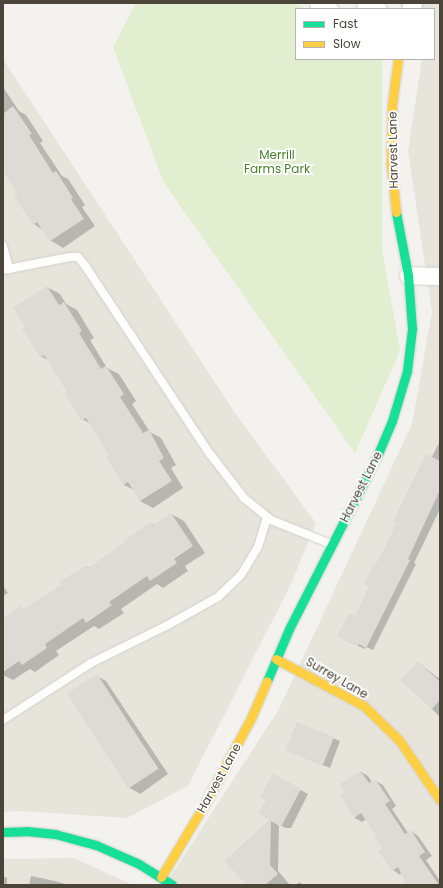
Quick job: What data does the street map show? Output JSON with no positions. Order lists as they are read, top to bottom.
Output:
{
  "streets": {
    "street": ["Harvest Lane", "Surrey Lane"]
  },
  "crossings": [
    ["Harvest Lane", "Surrey Lane"]
  ],
  "parks": ["Merrill Farms Park"],
  "legend": ["Fast", "Slow"]
}
